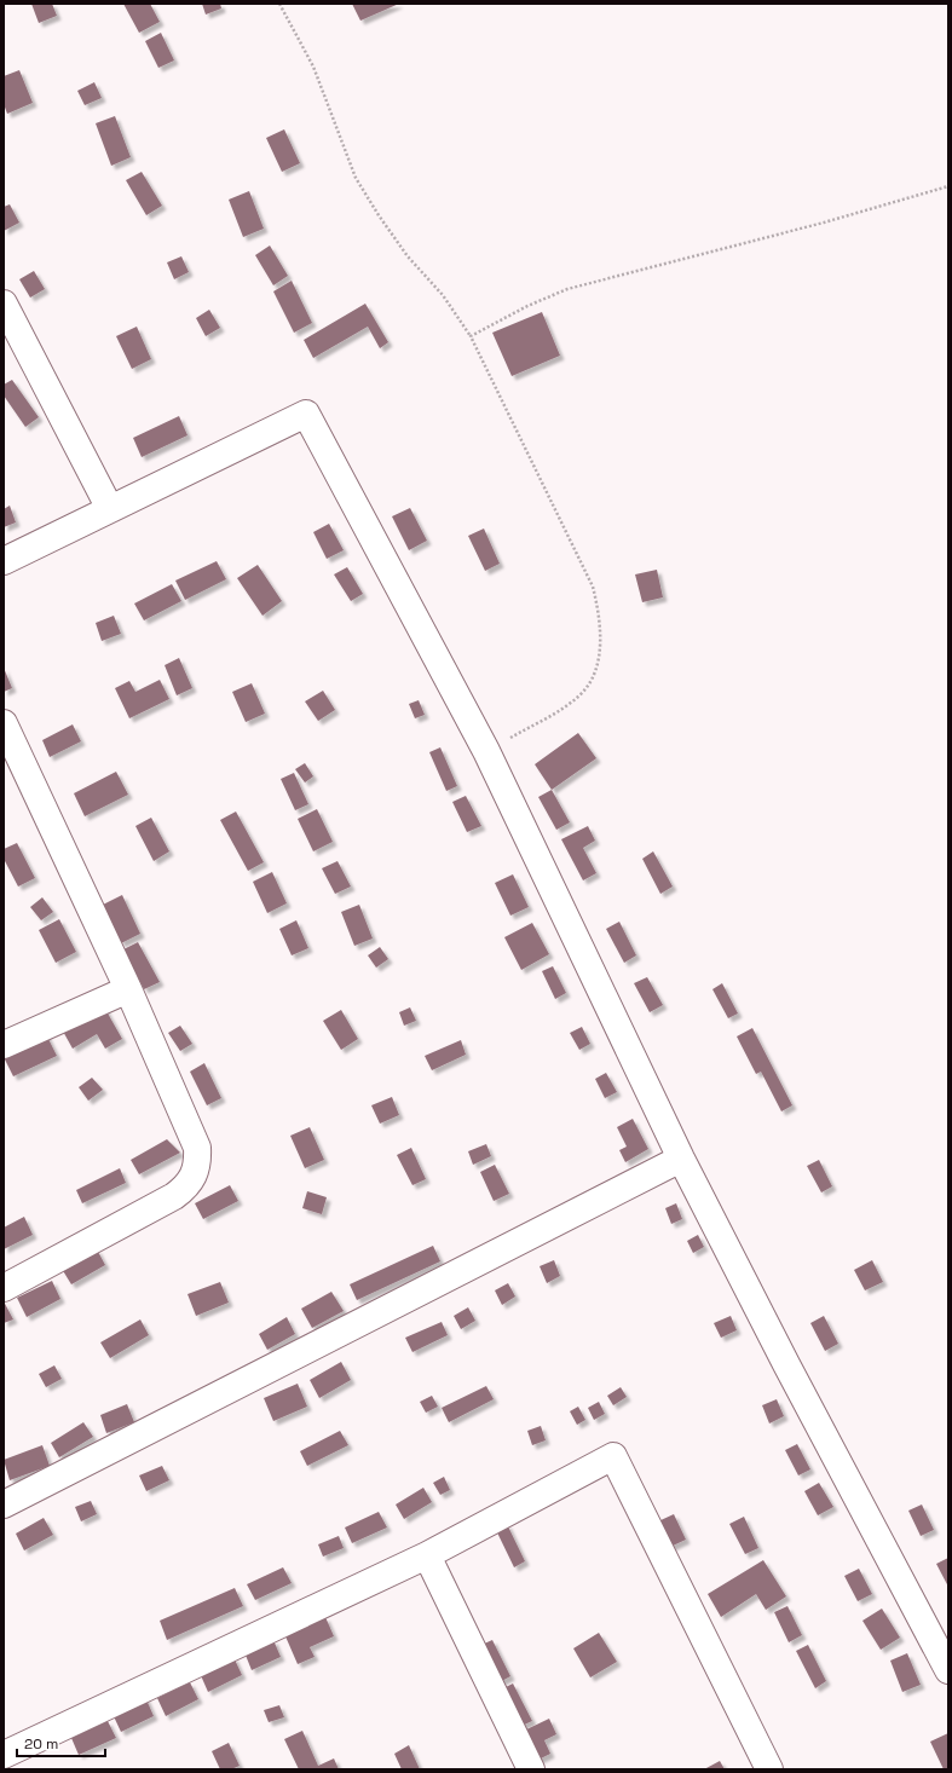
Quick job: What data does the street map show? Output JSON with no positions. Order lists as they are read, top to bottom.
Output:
{
  "scale_bar": "20 m"
}
